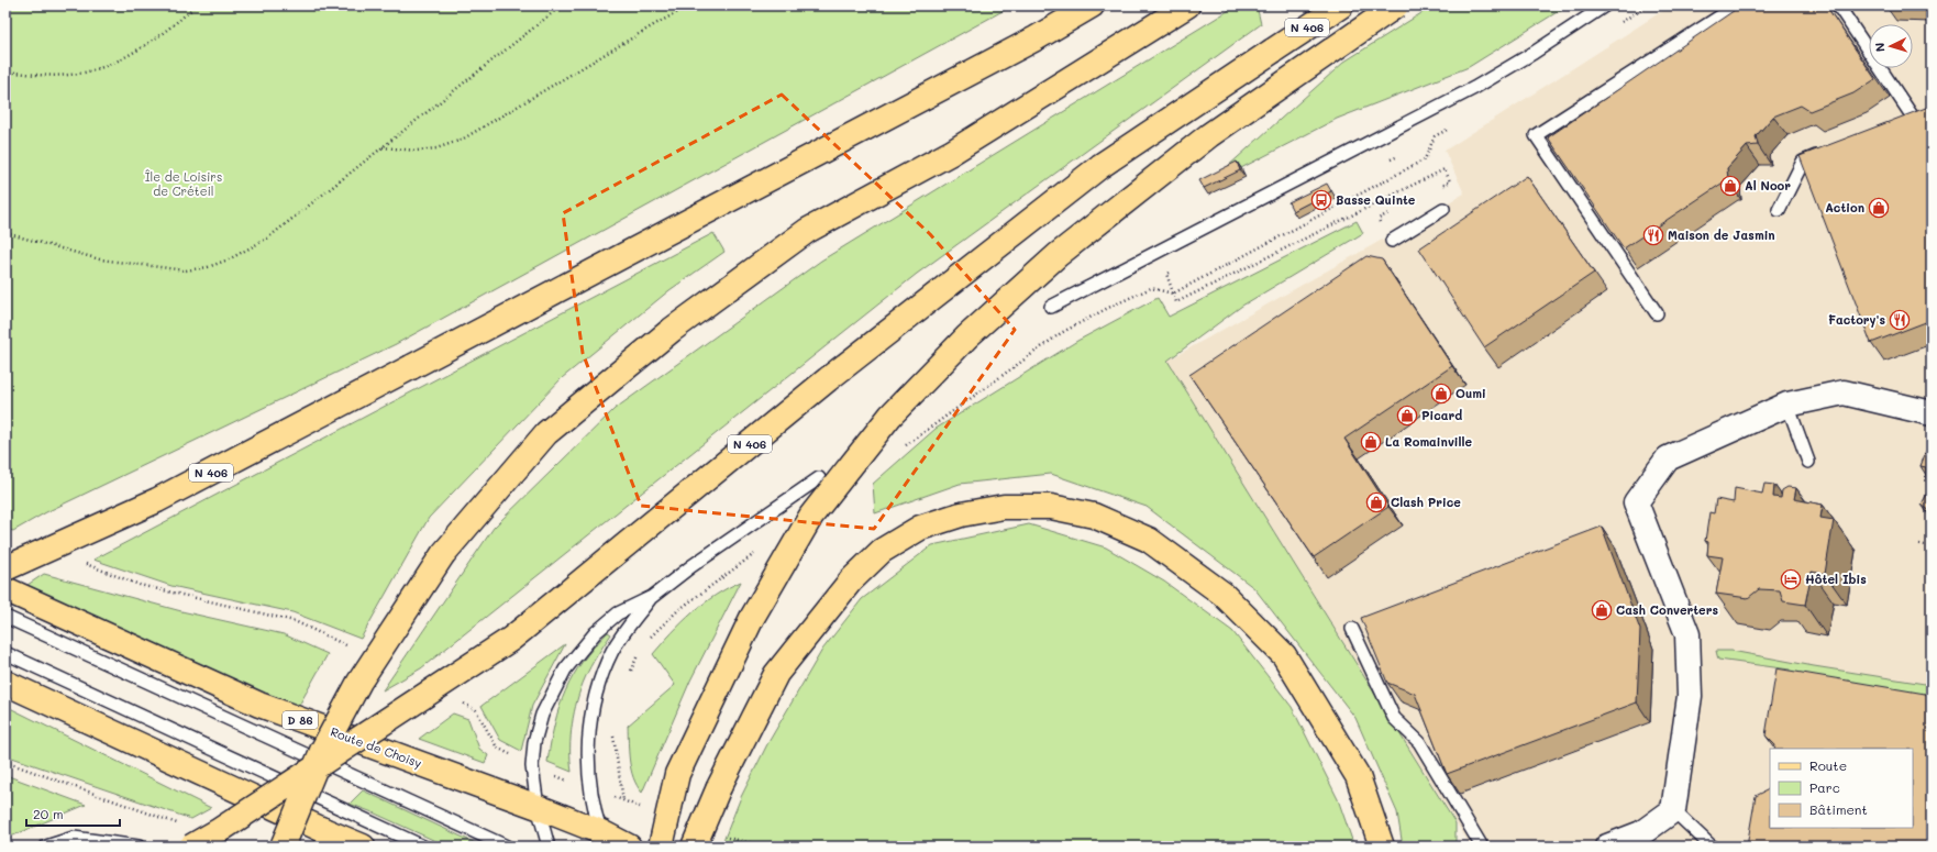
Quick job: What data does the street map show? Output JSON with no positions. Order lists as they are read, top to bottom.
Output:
{
  "streets": {
    "main road": ["N 406", "D 86", "Route de Choisy"]
  },
  "parks": ["Île de Loisirs de Créteil"],
  "places": {
    "shop": [
      "Al Noor",
      "Action",
      "Oumi",
      "Picard",
      "La Romainville",
      "Clash Price",
      "Cash Converters"
    ],
    "bus stop": ["Basse Quinte"],
    "restaurant": ["Maison de Jasmin", "Factory's"],
    "hotel": ["Hôtel Ibis"]
  },
  "legend": ["Route", "Parc", "Bâtiment"],
  "scale_bar": "20 m",
  "north": "left"
}
